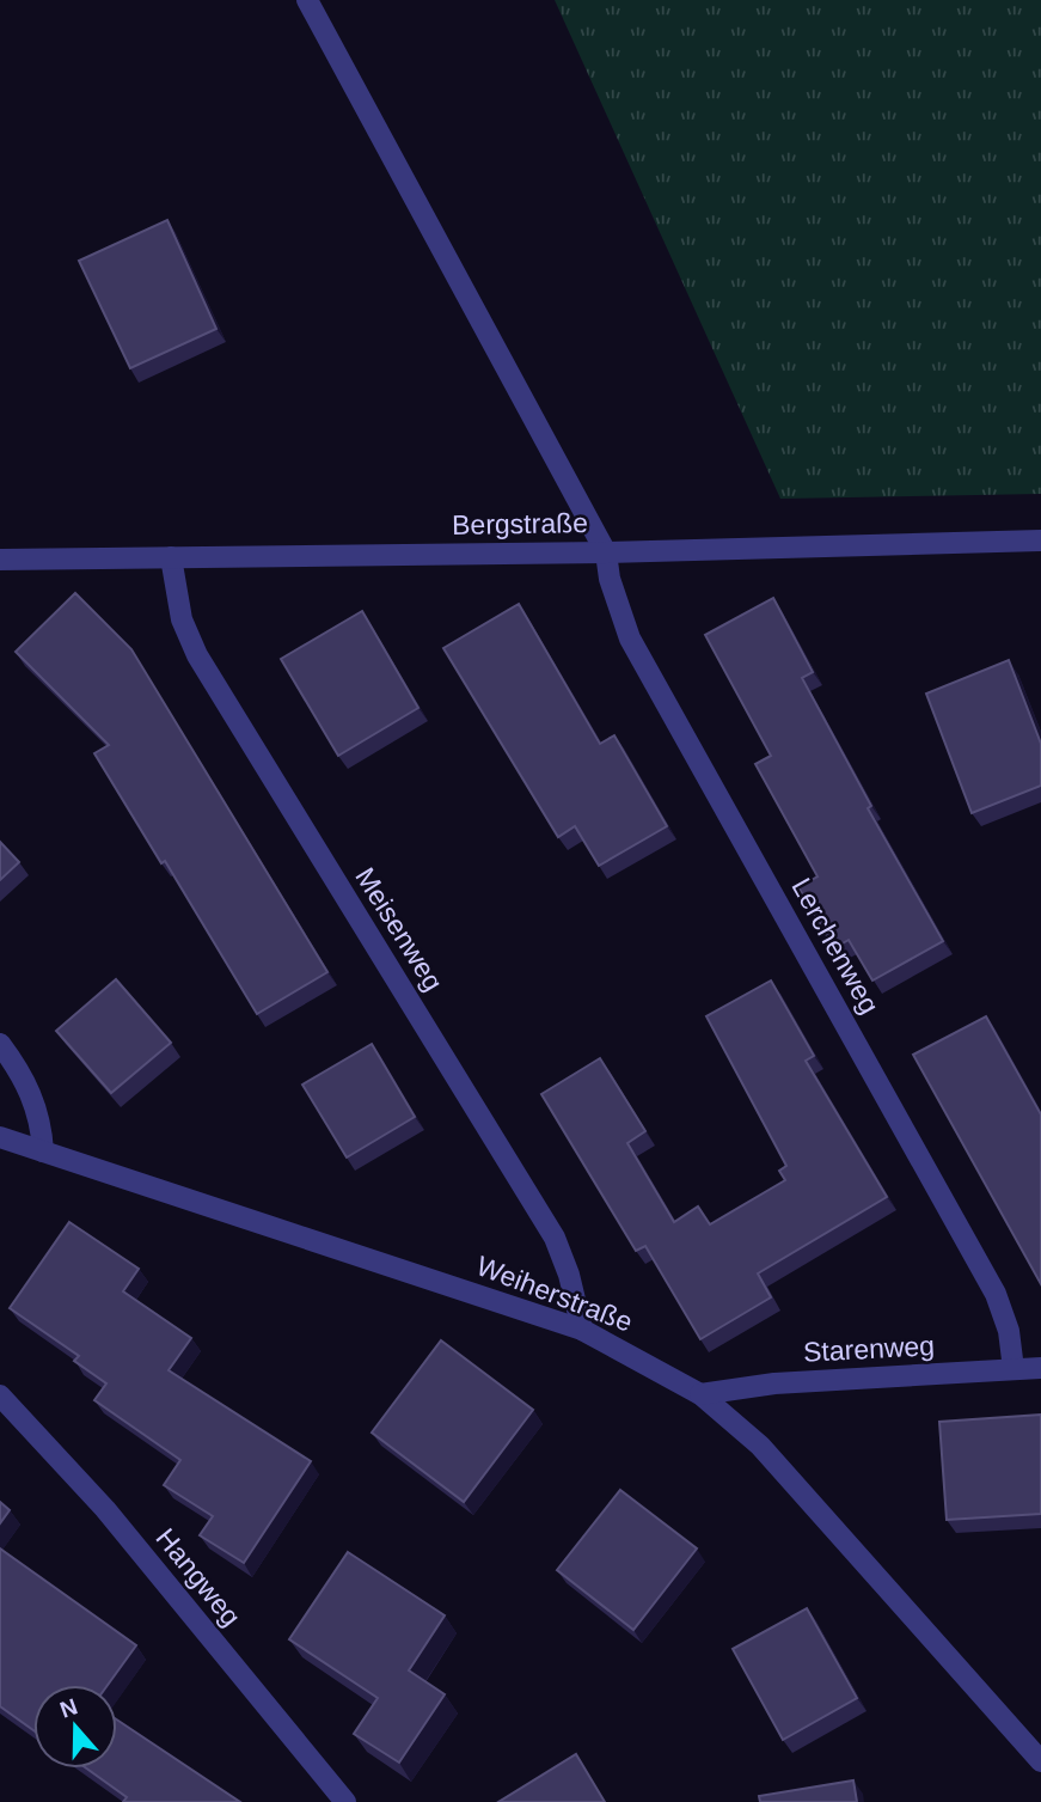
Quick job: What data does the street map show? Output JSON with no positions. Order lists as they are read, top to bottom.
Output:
{
  "streets": {
    "street": [
      "Bergstraße",
      "Meisenweg",
      "Lerchenweg",
      "Weiherstraße",
      "Starenweg",
      "Hangweg"
    ]
  },
  "crossings": [
    ["Bergstraße", "Meisenweg"],
    ["Bergstraße", "Lerchenweg"],
    ["Meisenweg", "Weiherstraße"],
    ["Lerchenweg", "Starenweg"],
    ["Weiherstraße", "Starenweg"]
  ],
  "north": "top"
}
